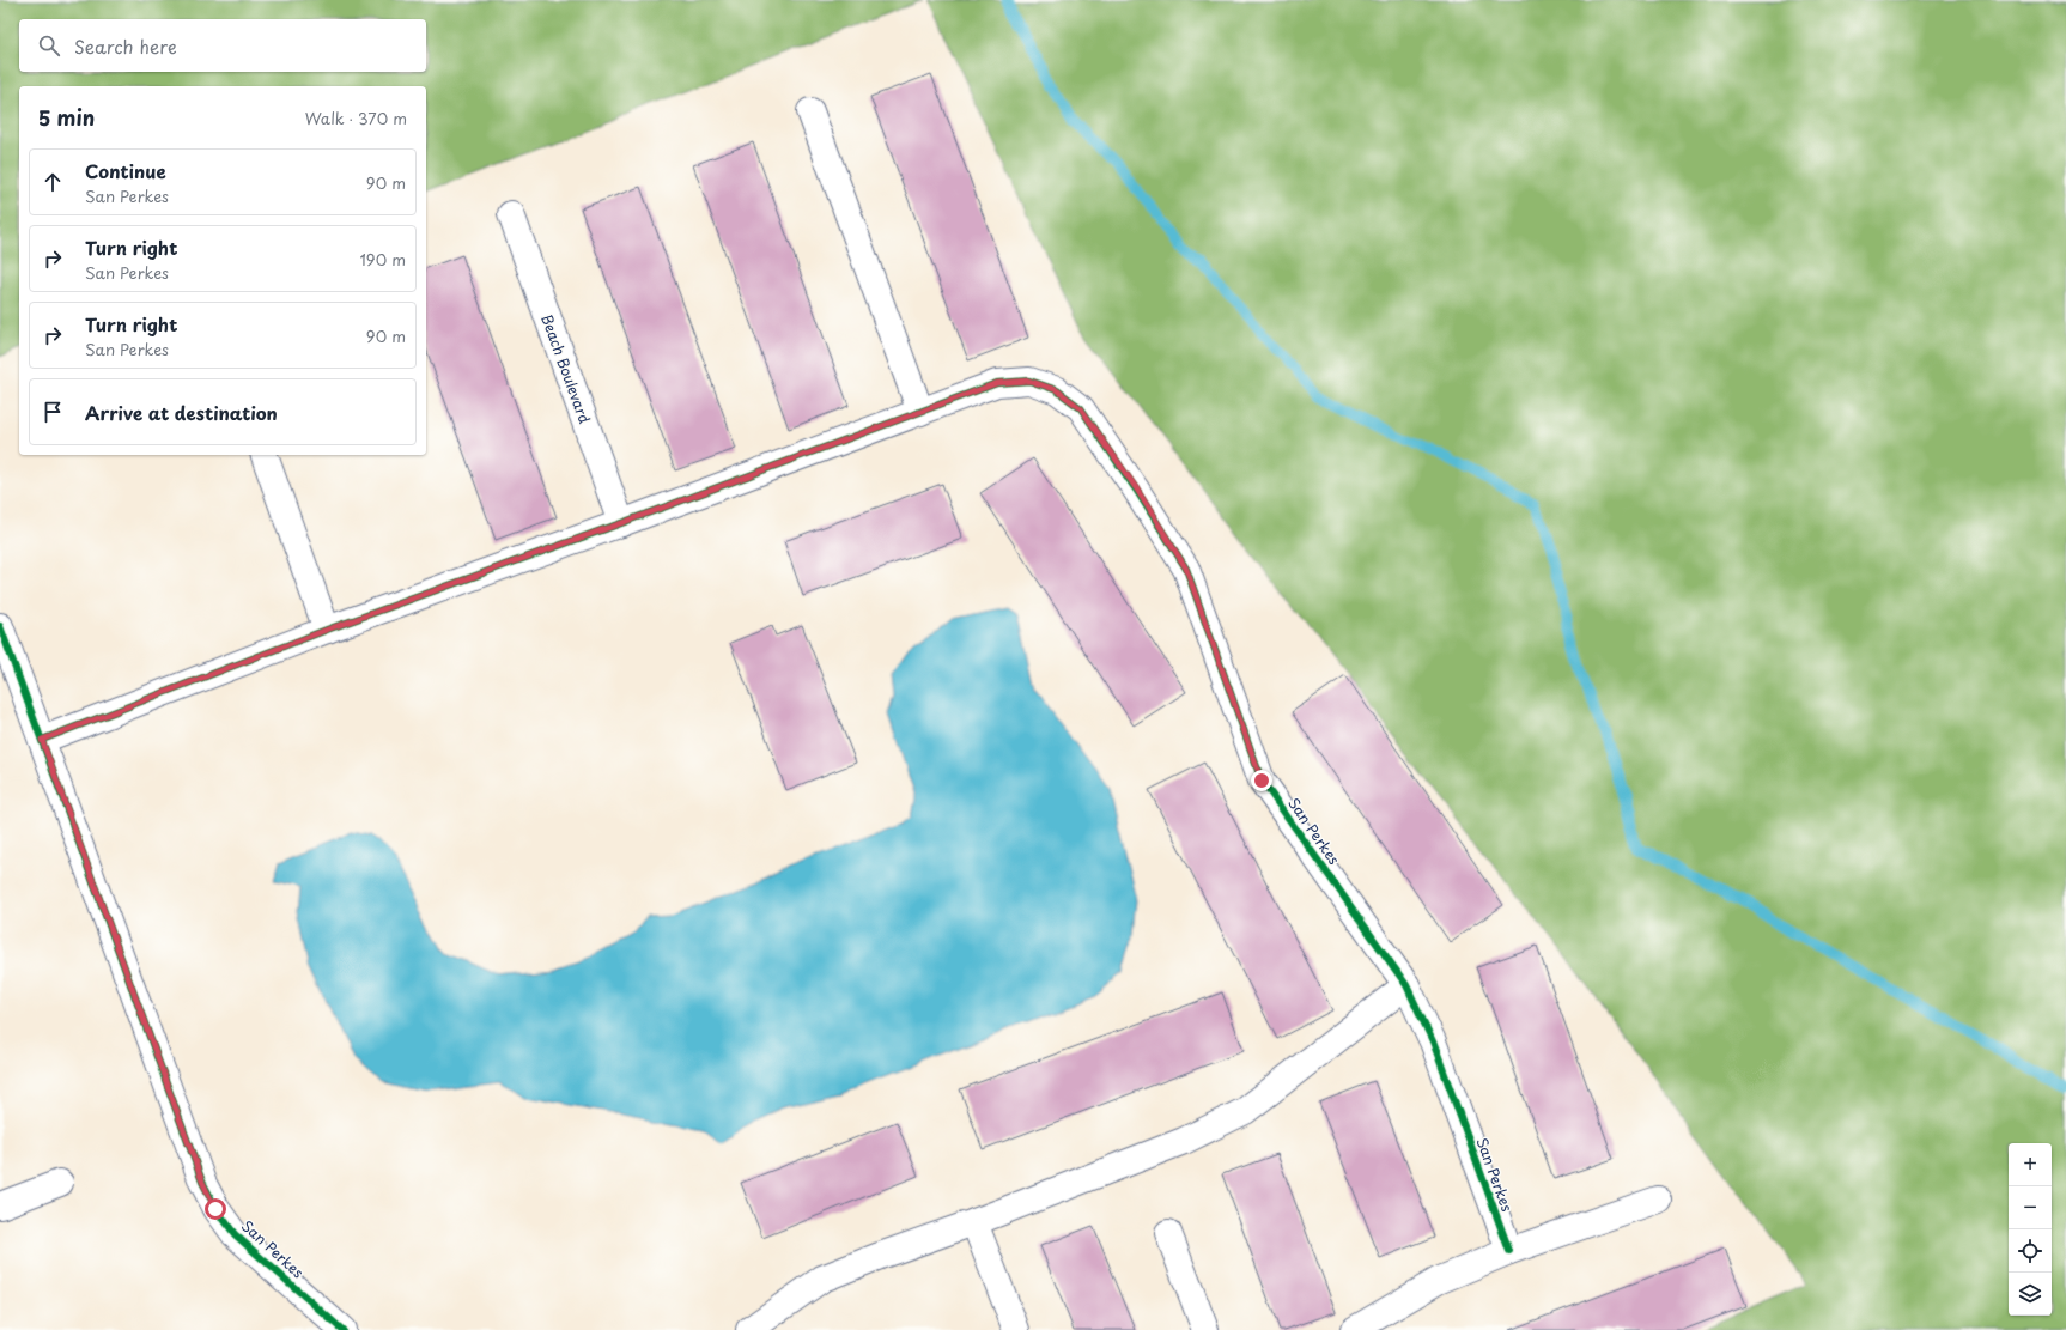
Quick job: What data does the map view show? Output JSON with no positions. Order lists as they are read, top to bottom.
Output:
{
  "streets": {
    "street": ["Beach Boulevard", "San Perkes"]
  },
  "crossings": [
    ["Beach Boulevard", "San Perkes"]
  ],
  "page": {
    "search": "Search here",
    "heading": ["5 min", "Walk · 370 m"],
    "list": [
      ["Continue", "San Perkes", "90 m"],
      ["Turn right", "San Perkes", "190 m"],
      ["Turn right", "San Perkes", "90 m"],
      "Arrive at destination"
    ],
    "map_buttons": ["+", "−"]
  }
}
